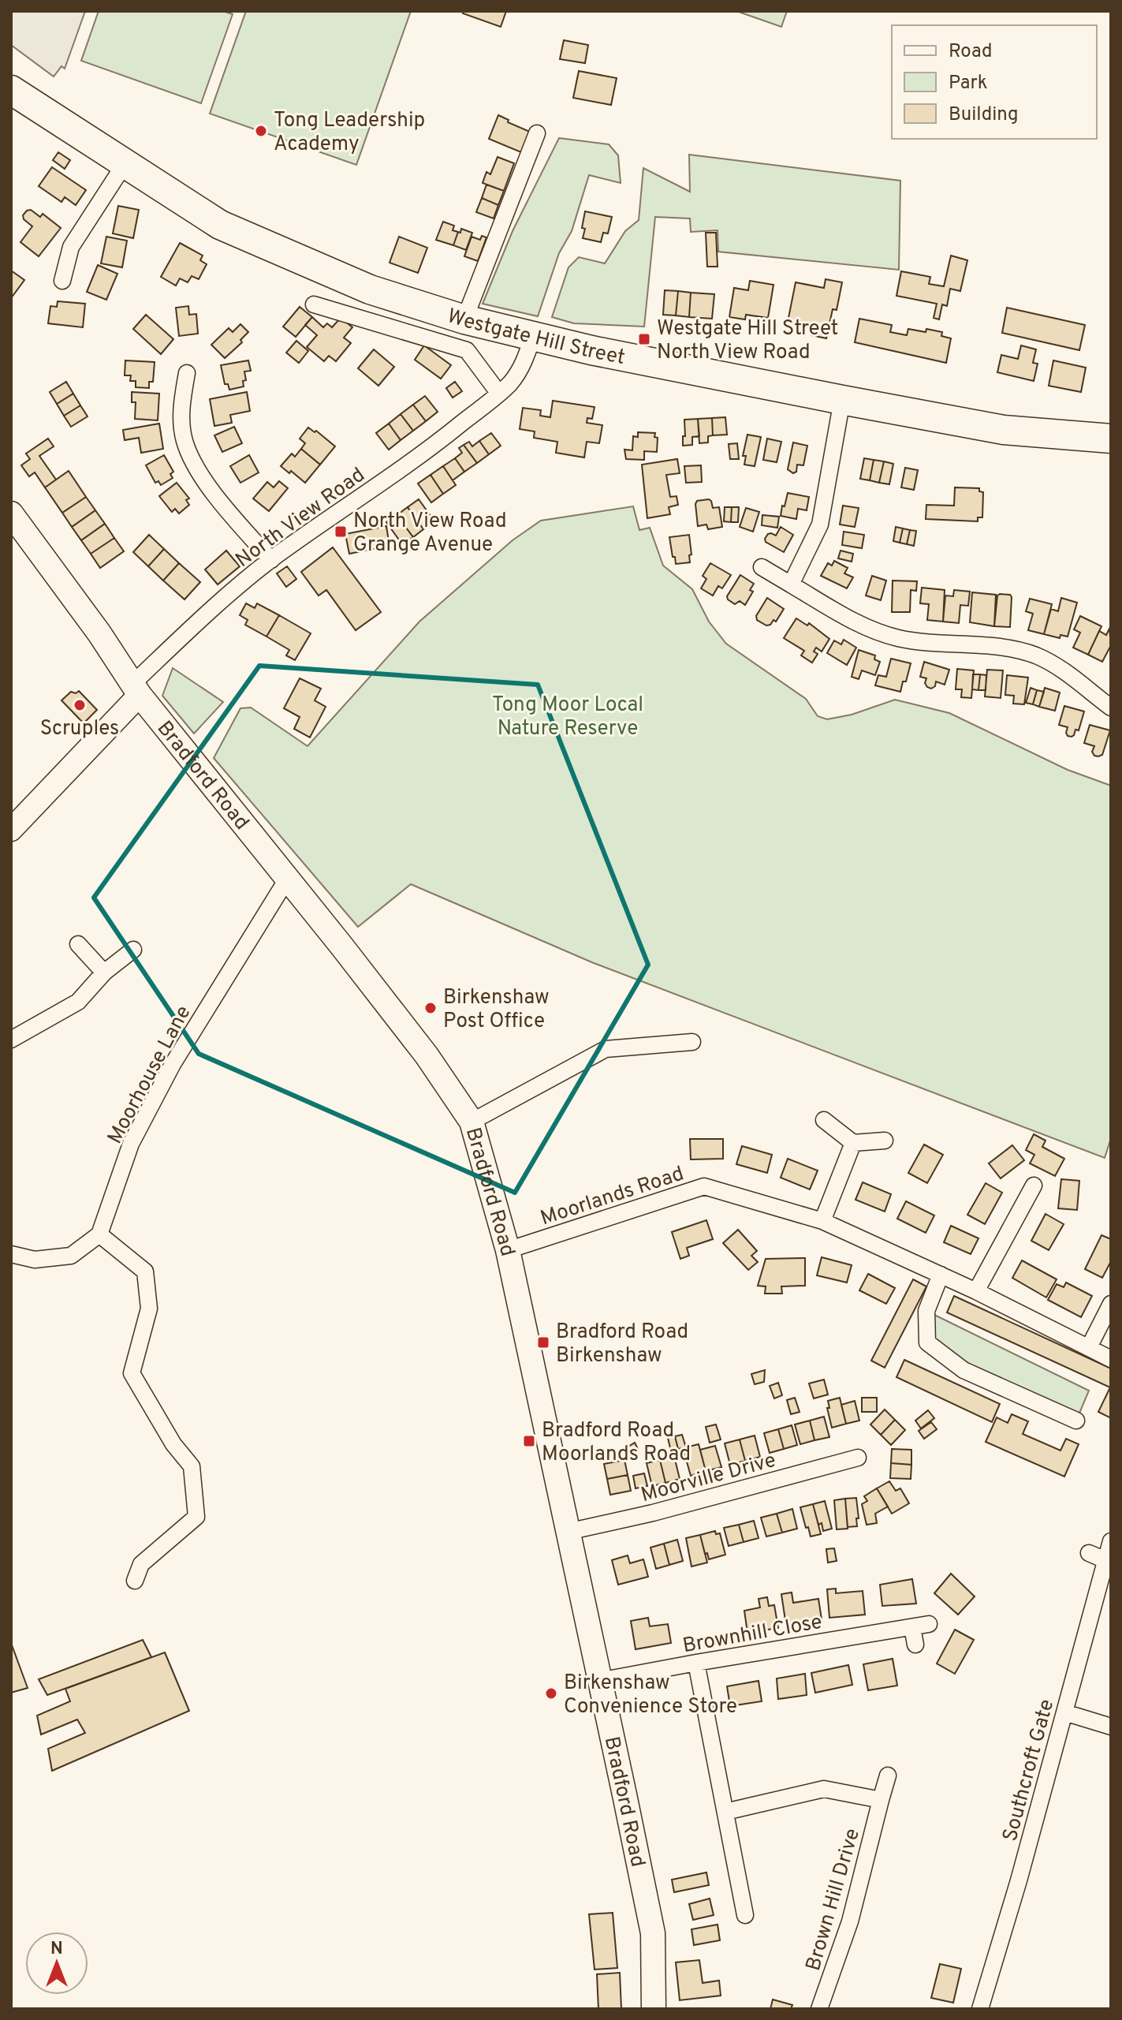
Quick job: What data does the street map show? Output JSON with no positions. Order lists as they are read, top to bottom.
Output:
{
  "streets": {
    "highway": ["Westgate Hill Street"],
    "main road": ["Bradford Road"],
    "street": [
      "North View Road",
      "Moorhouse Lane",
      "Moorlands Road",
      "Moorville Drive",
      "Brownhill Close",
      "Southcroft Gate",
      "Brown Hill Drive"
    ]
  },
  "crossings": [
    ["Westgate Hill Street", "North View Road"],
    ["North View Road", "Bradford Road"],
    ["Bradford Road", "Moorhouse Lane"],
    ["Bradford Road", "Moorlands Road"],
    ["Bradford Road", "Moorville Drive"],
    ["Bradford Road", "Brownhill Close"]
  ],
  "parks": ["Tong Moor Local Nature Reserve"],
  "places": {
    "other": [
      "Tong Leadership Academy",
      "Scruples",
      "Birkenshaw Post Office",
      "Birkenshaw Convenience Store"
    ],
    "transit": [
      "Westgate Hill Street North View Road",
      "North View Road Grange Avenue",
      "Bradford Road Birkenshaw",
      "Bradford Road Moorlands Road"
    ]
  },
  "legend": ["Road", "Park", "Building"],
  "north": "top"
}
